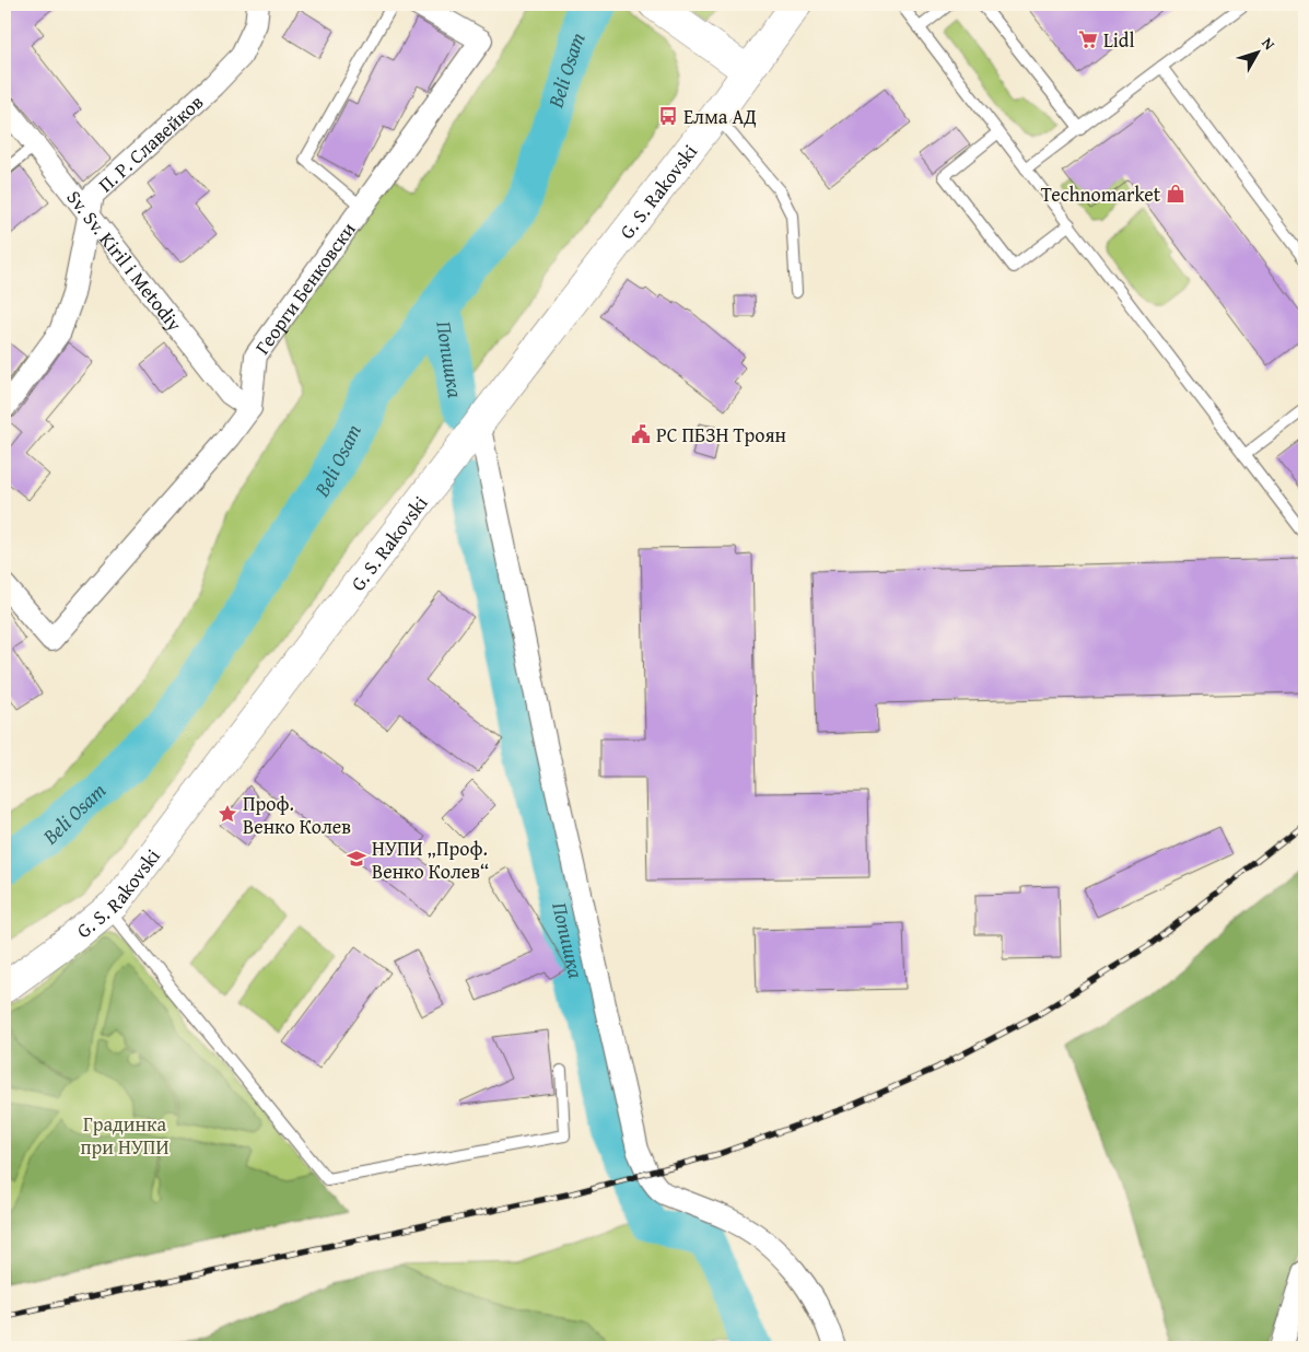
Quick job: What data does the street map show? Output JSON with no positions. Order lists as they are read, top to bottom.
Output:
{
  "streets": {
    "street": [
      "П. Р. Славейков",
      "G. S. Rakovski",
      "Sv. Sv. Kiril i Metodiy",
      "Георги Бенковски"
    ]
  },
  "crossings": [
    ["П. Р. Славейков", "Sv. Sv. Kiril i Metodiy"],
    ["Sv. Sv. Kiril i Metodiy", "Георги Бенковски"]
  ],
  "water": ["Beli Osam", "Попишка"],
  "parks": ["Градинка при НУПИ"],
  "places": {
    "supermarket": ["Lidl"],
    "bus stop": ["Елма АД"],
    "shop": ["Technomarket"],
    "public building": ["РС ПБЗН Троян"],
    "place": ["Проф. Венко Колев"],
    "school or university": ["НУПИ „Проф. Венко Колев“"]
  },
  "north": "top right"
}
